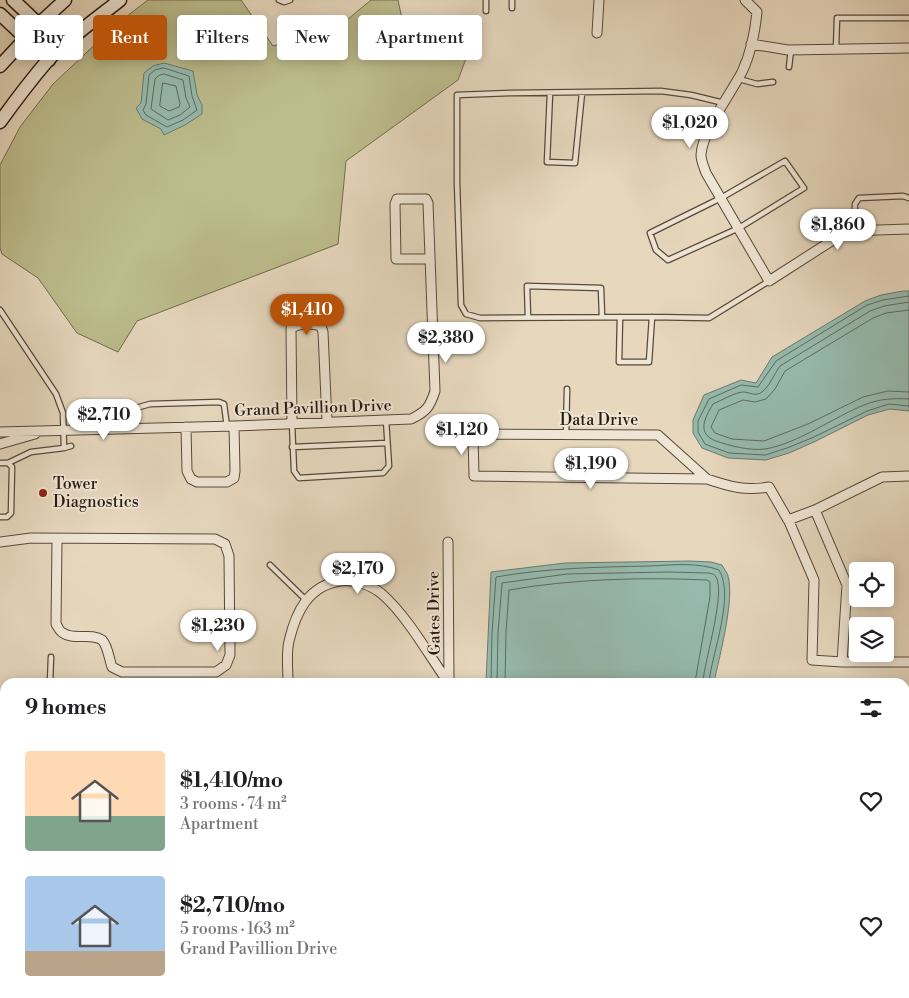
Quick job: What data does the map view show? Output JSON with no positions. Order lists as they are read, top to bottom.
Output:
{
  "streets": {
    "street": ["Grand Pavillion Drive", "Data Drive", "Gates Drive"]
  },
  "places": ["Tower Diagnostics"],
  "page": {
    "chip": [
      "Buy",
      "Rent",
      "Filters",
      "New",
      "Apartment"
    ],
    "price": [
      "$1,020",
      "$1,860",
      "$1,410",
      "$2,380",
      "$2,710",
      "$1,120",
      "$1,190",
      "$2,170",
      "$1,230"
    ],
    "heading": "9 homes",
    "list": [
      {
        "name": "$1,410/mo",
        "note": "3 rooms · 74 m² · Apartment"
      },
      {
        "name": "$2,710/mo",
        "note": "5 rooms · 163 m² · Grand Pavillion Drive"
      }
    ]
  }
}
